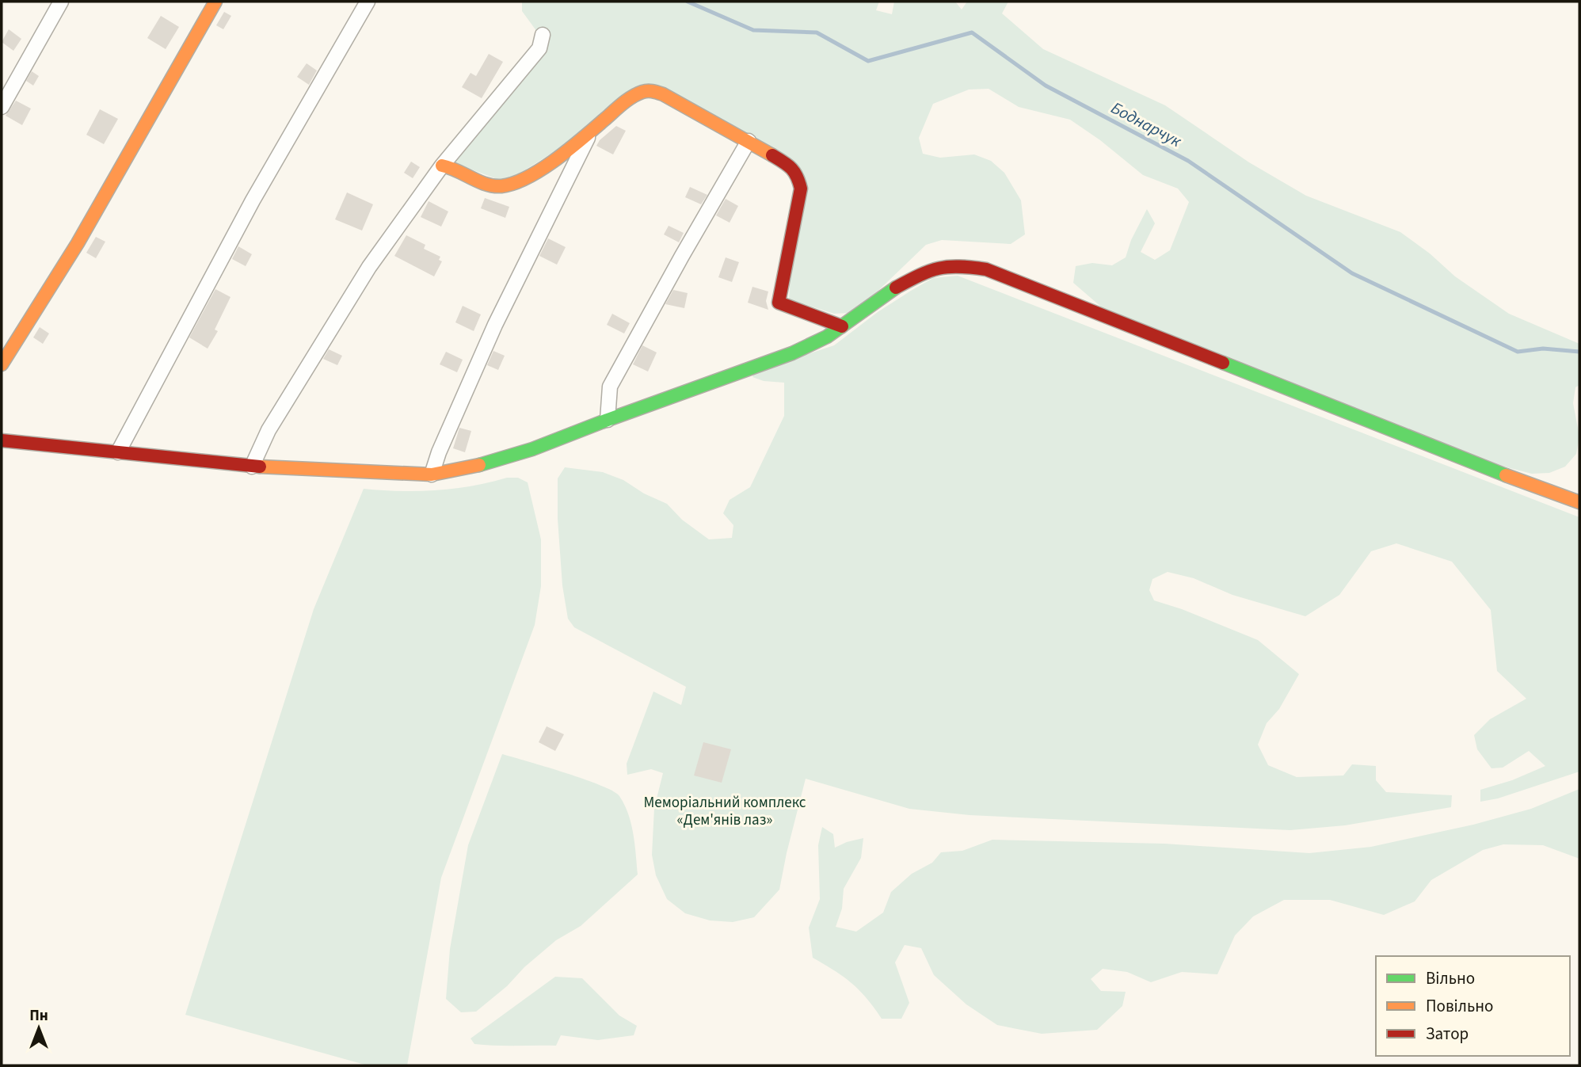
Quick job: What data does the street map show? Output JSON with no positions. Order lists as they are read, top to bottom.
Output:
{
  "water": ["Боднарчук"],
  "parks": ["Меморіальний комплекс «Дем'янів лаз»"],
  "legend": ["Вільно", "Повільно", "Затор"],
  "north": "top"
}
